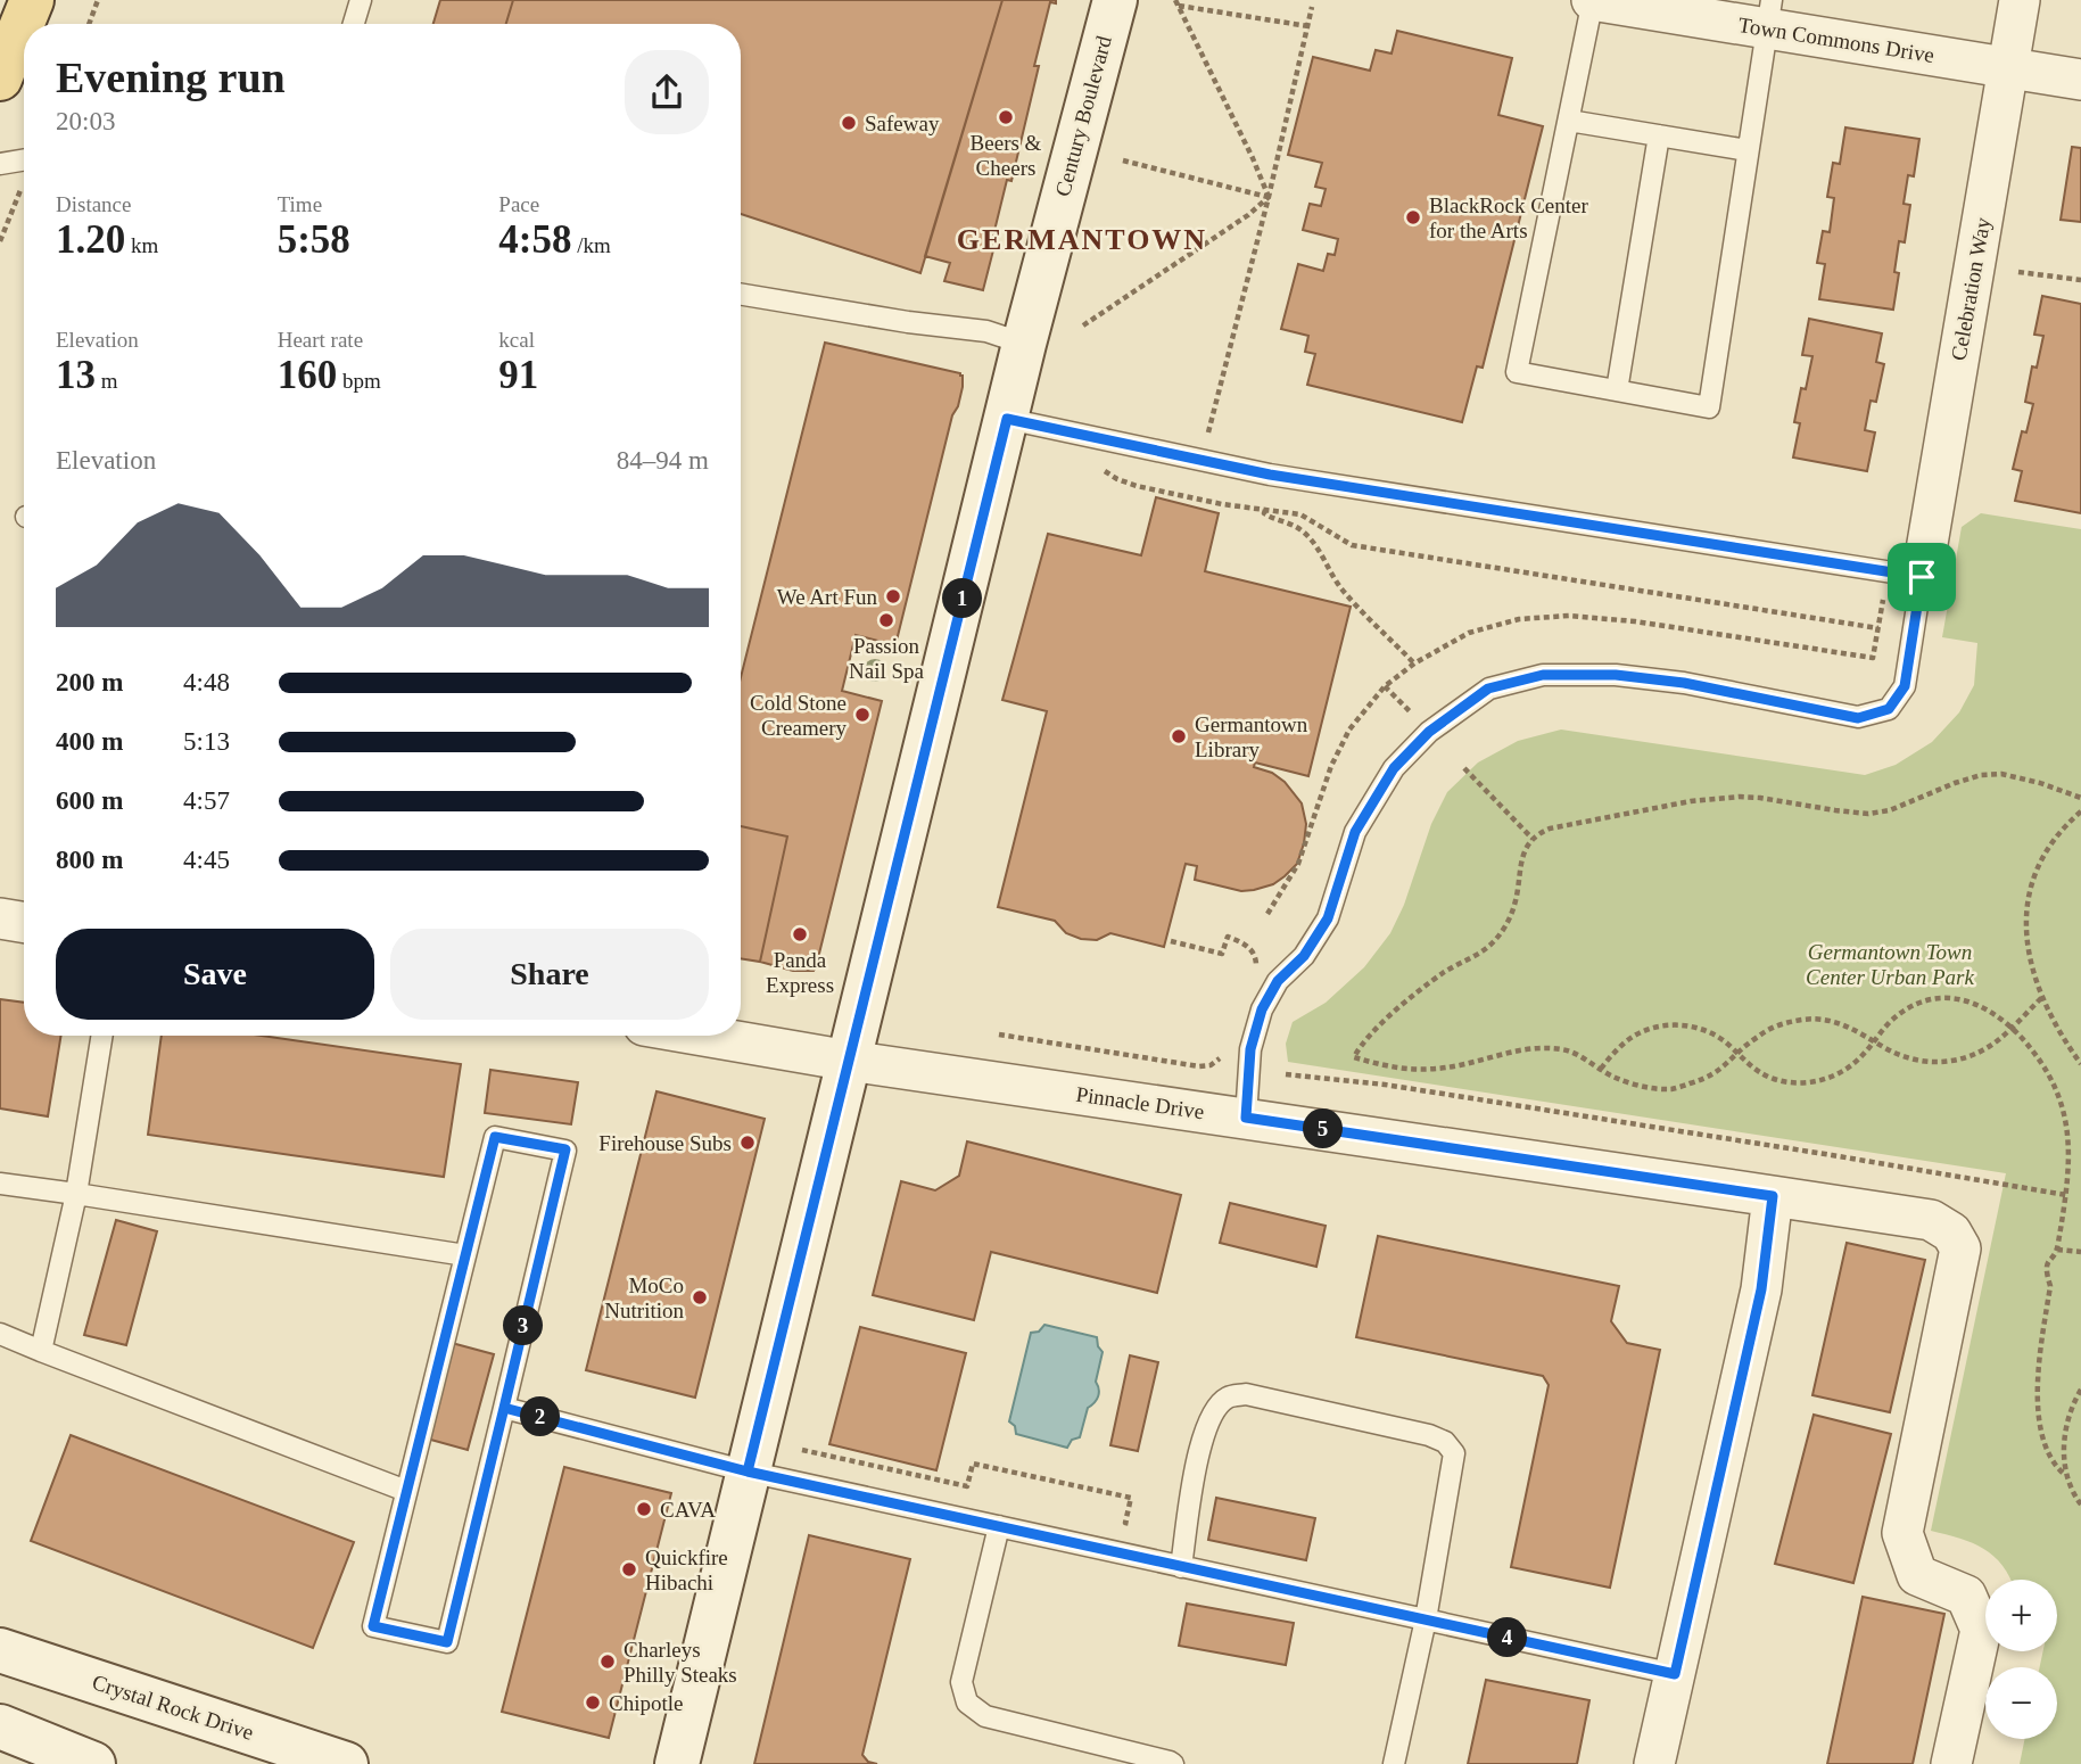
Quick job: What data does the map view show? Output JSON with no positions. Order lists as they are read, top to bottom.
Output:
{
  "streets": {
    "street": [
      "Town Commons Drive",
      "Century Boulevard",
      "Celebration Way",
      "Pinnacle Drive",
      "Crystal Rock Drive"
    ]
  },
  "crossings": [
    ["Town Commons Drive", "Celebration Way"],
    ["Century Boulevard", "Pinnacle Drive"]
  ],
  "districts": ["GERMANTOWN"],
  "parks": ["Germantown Town Center Urban Park"],
  "places": [
    "Beers & Cheers",
    "Safeway",
    "BlackRock Center for the Arts",
    "We Art Fun",
    "Passion Nail Spa",
    "Cold Stone Creamery",
    "Germantown Library",
    "Panda Express",
    "Firehouse Subs",
    "MoCo Nutrition",
    "CAVA",
    "Quickfire Hibachi",
    "Charleys Philly Steaks",
    "Chipotle"
  ],
  "page": {
    "heading": ["Evening run", "20:03"],
    "stats": [
      ["Distance", "1.20 km"],
      ["Time", "5:58"],
      ["Pace", "4:58 /km"],
      ["Elevation", "13 m"],
      ["Heart rate", "160 bpm"],
      ["kcal", "91"]
    ],
    "chart": ["Elevation", "84–94 m"],
    "pins": [
      "1",
      "5",
      "3",
      "2",
      "4"
    ],
    "list": [
      {
        "name": "200 m",
        "note": "4:48"
      },
      {
        "name": "400 m",
        "note": "5:13"
      },
      {
        "name": "600 m",
        "note": "4:57"
      },
      {
        "name": "800 m",
        "note": "4:45"
      }
    ],
    "buttons": ["Save", "Share"],
    "map_buttons": ["+", "−"]
  }
}
